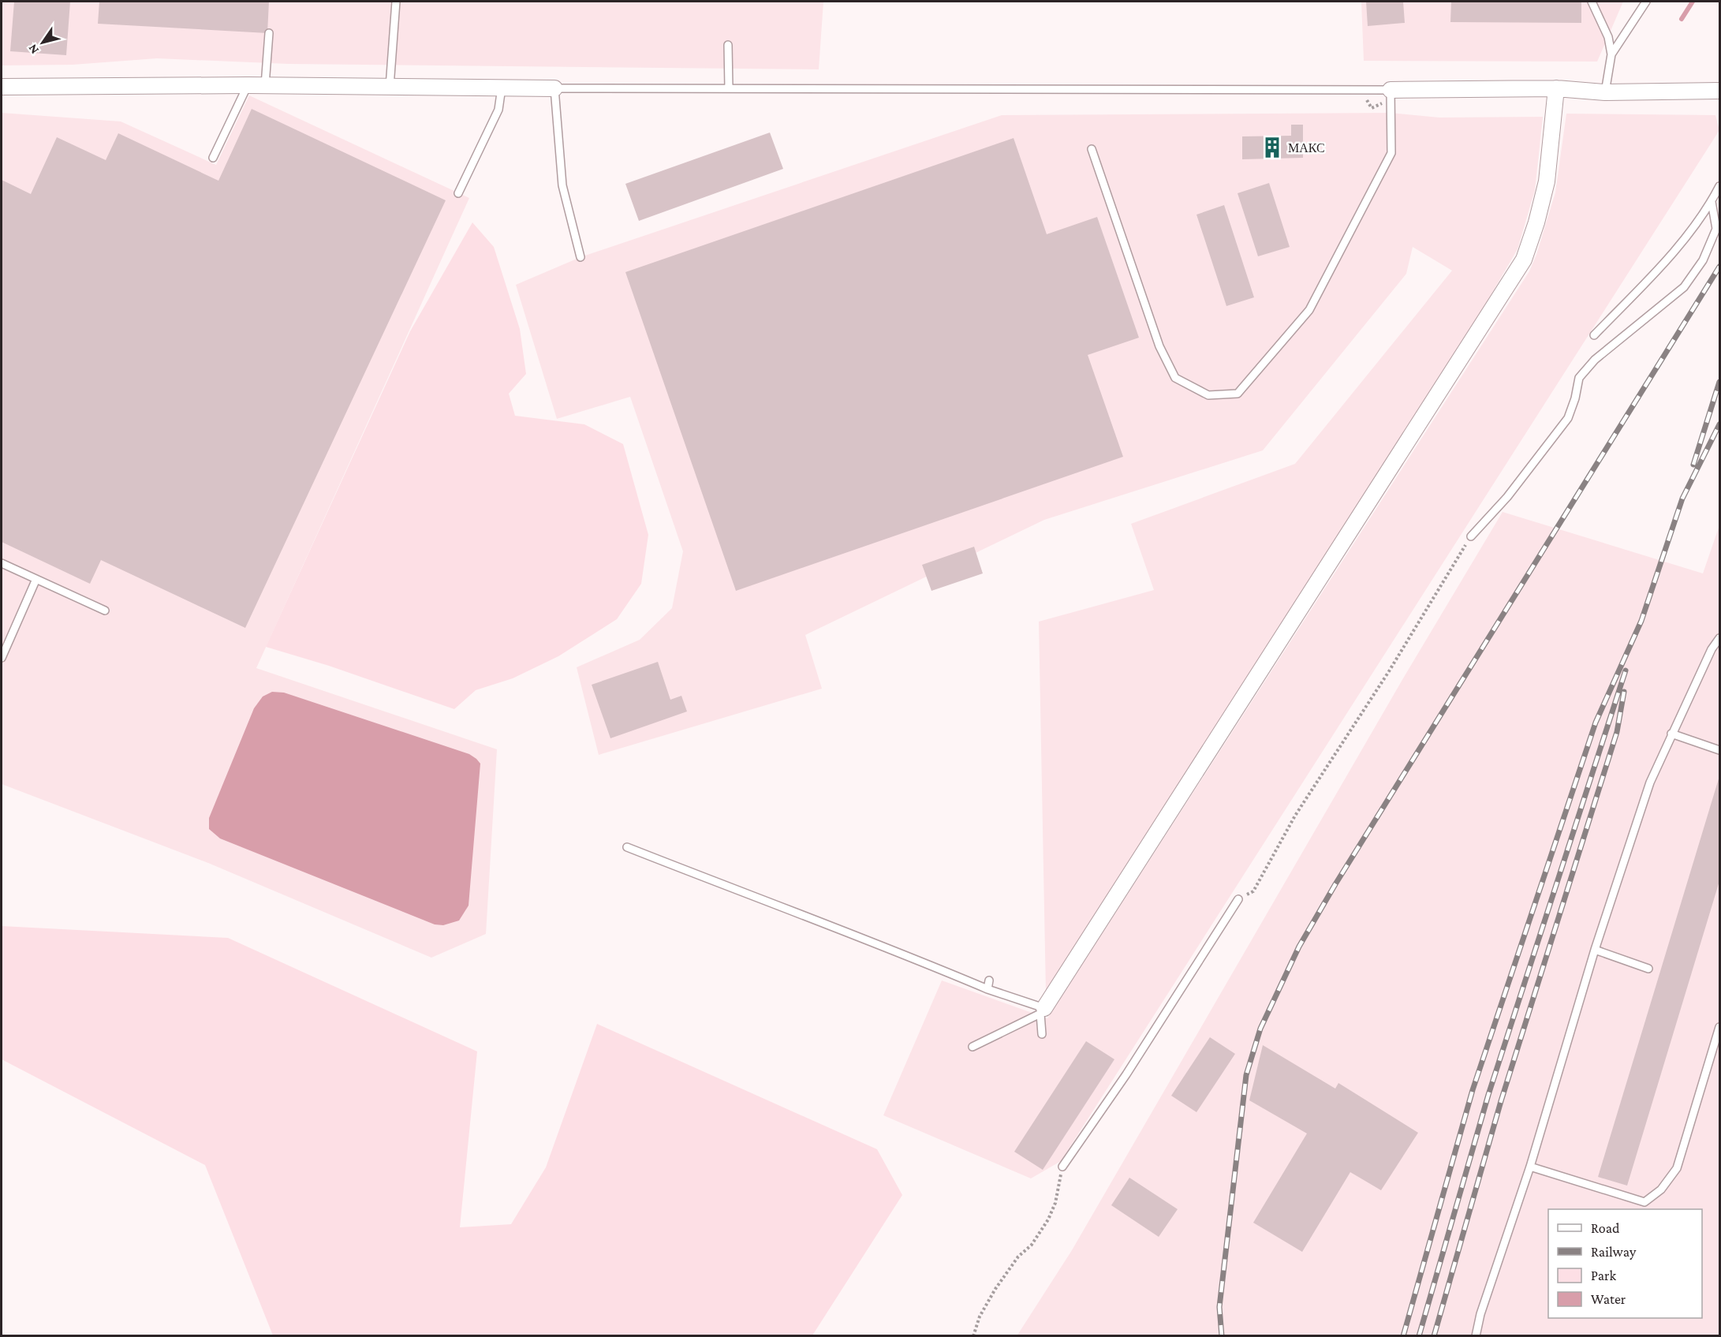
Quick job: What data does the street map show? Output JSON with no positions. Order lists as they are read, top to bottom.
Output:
{
  "places": {
    "building": ["МАКС"]
  },
  "legend": [
    "Road",
    "Railway",
    "Park",
    "Water"
  ],
  "north": "bottom left"
}
